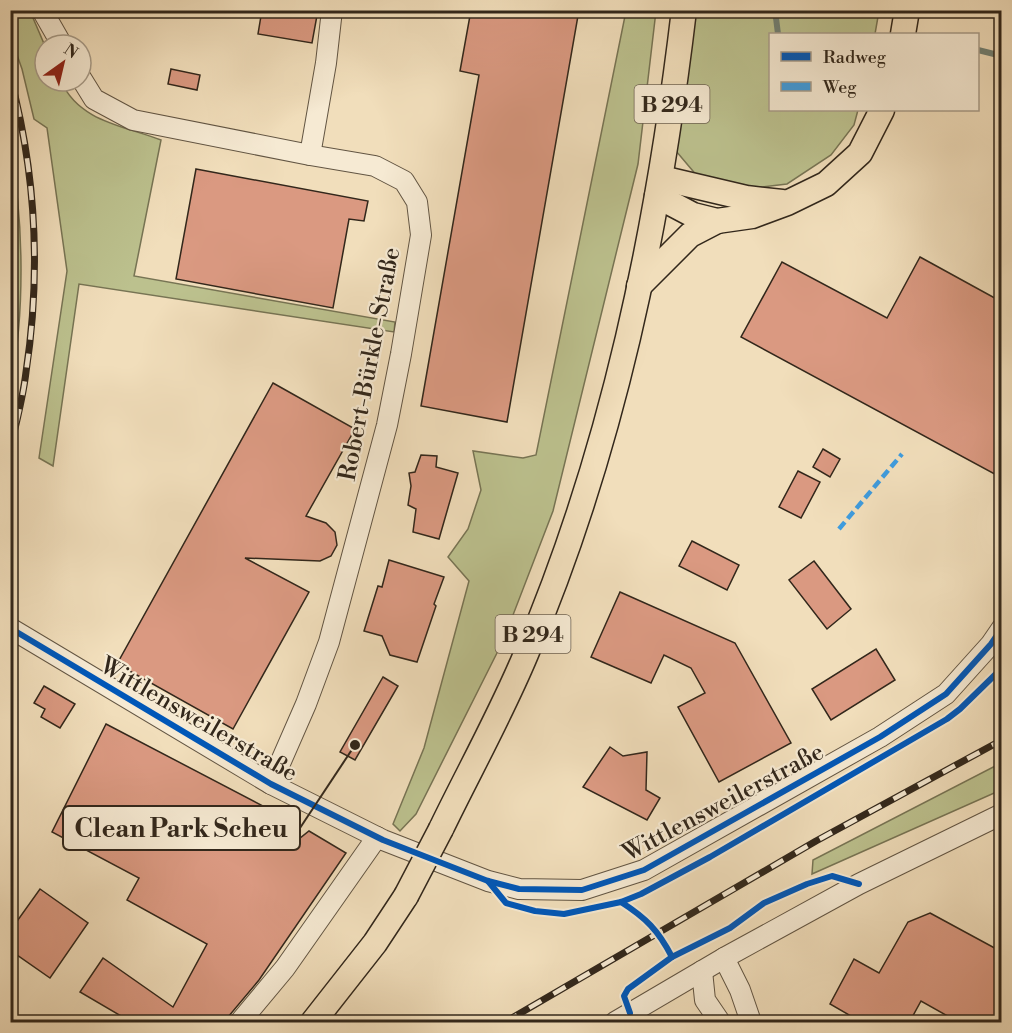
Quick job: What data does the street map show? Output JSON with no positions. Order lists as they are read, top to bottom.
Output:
{
  "streets": {
    "main road": ["B 294"],
    "street": ["Robert-Bürkle-Straße", "Wittlensweilerstraße"]
  },
  "crossings": [
    ["Robert-Bürkle-Straße", "Wittlensweilerstraße"]
  ],
  "places": ["Clean Park Scheu"],
  "legend": ["Radweg", "Weg"],
  "north": "top right"
}
